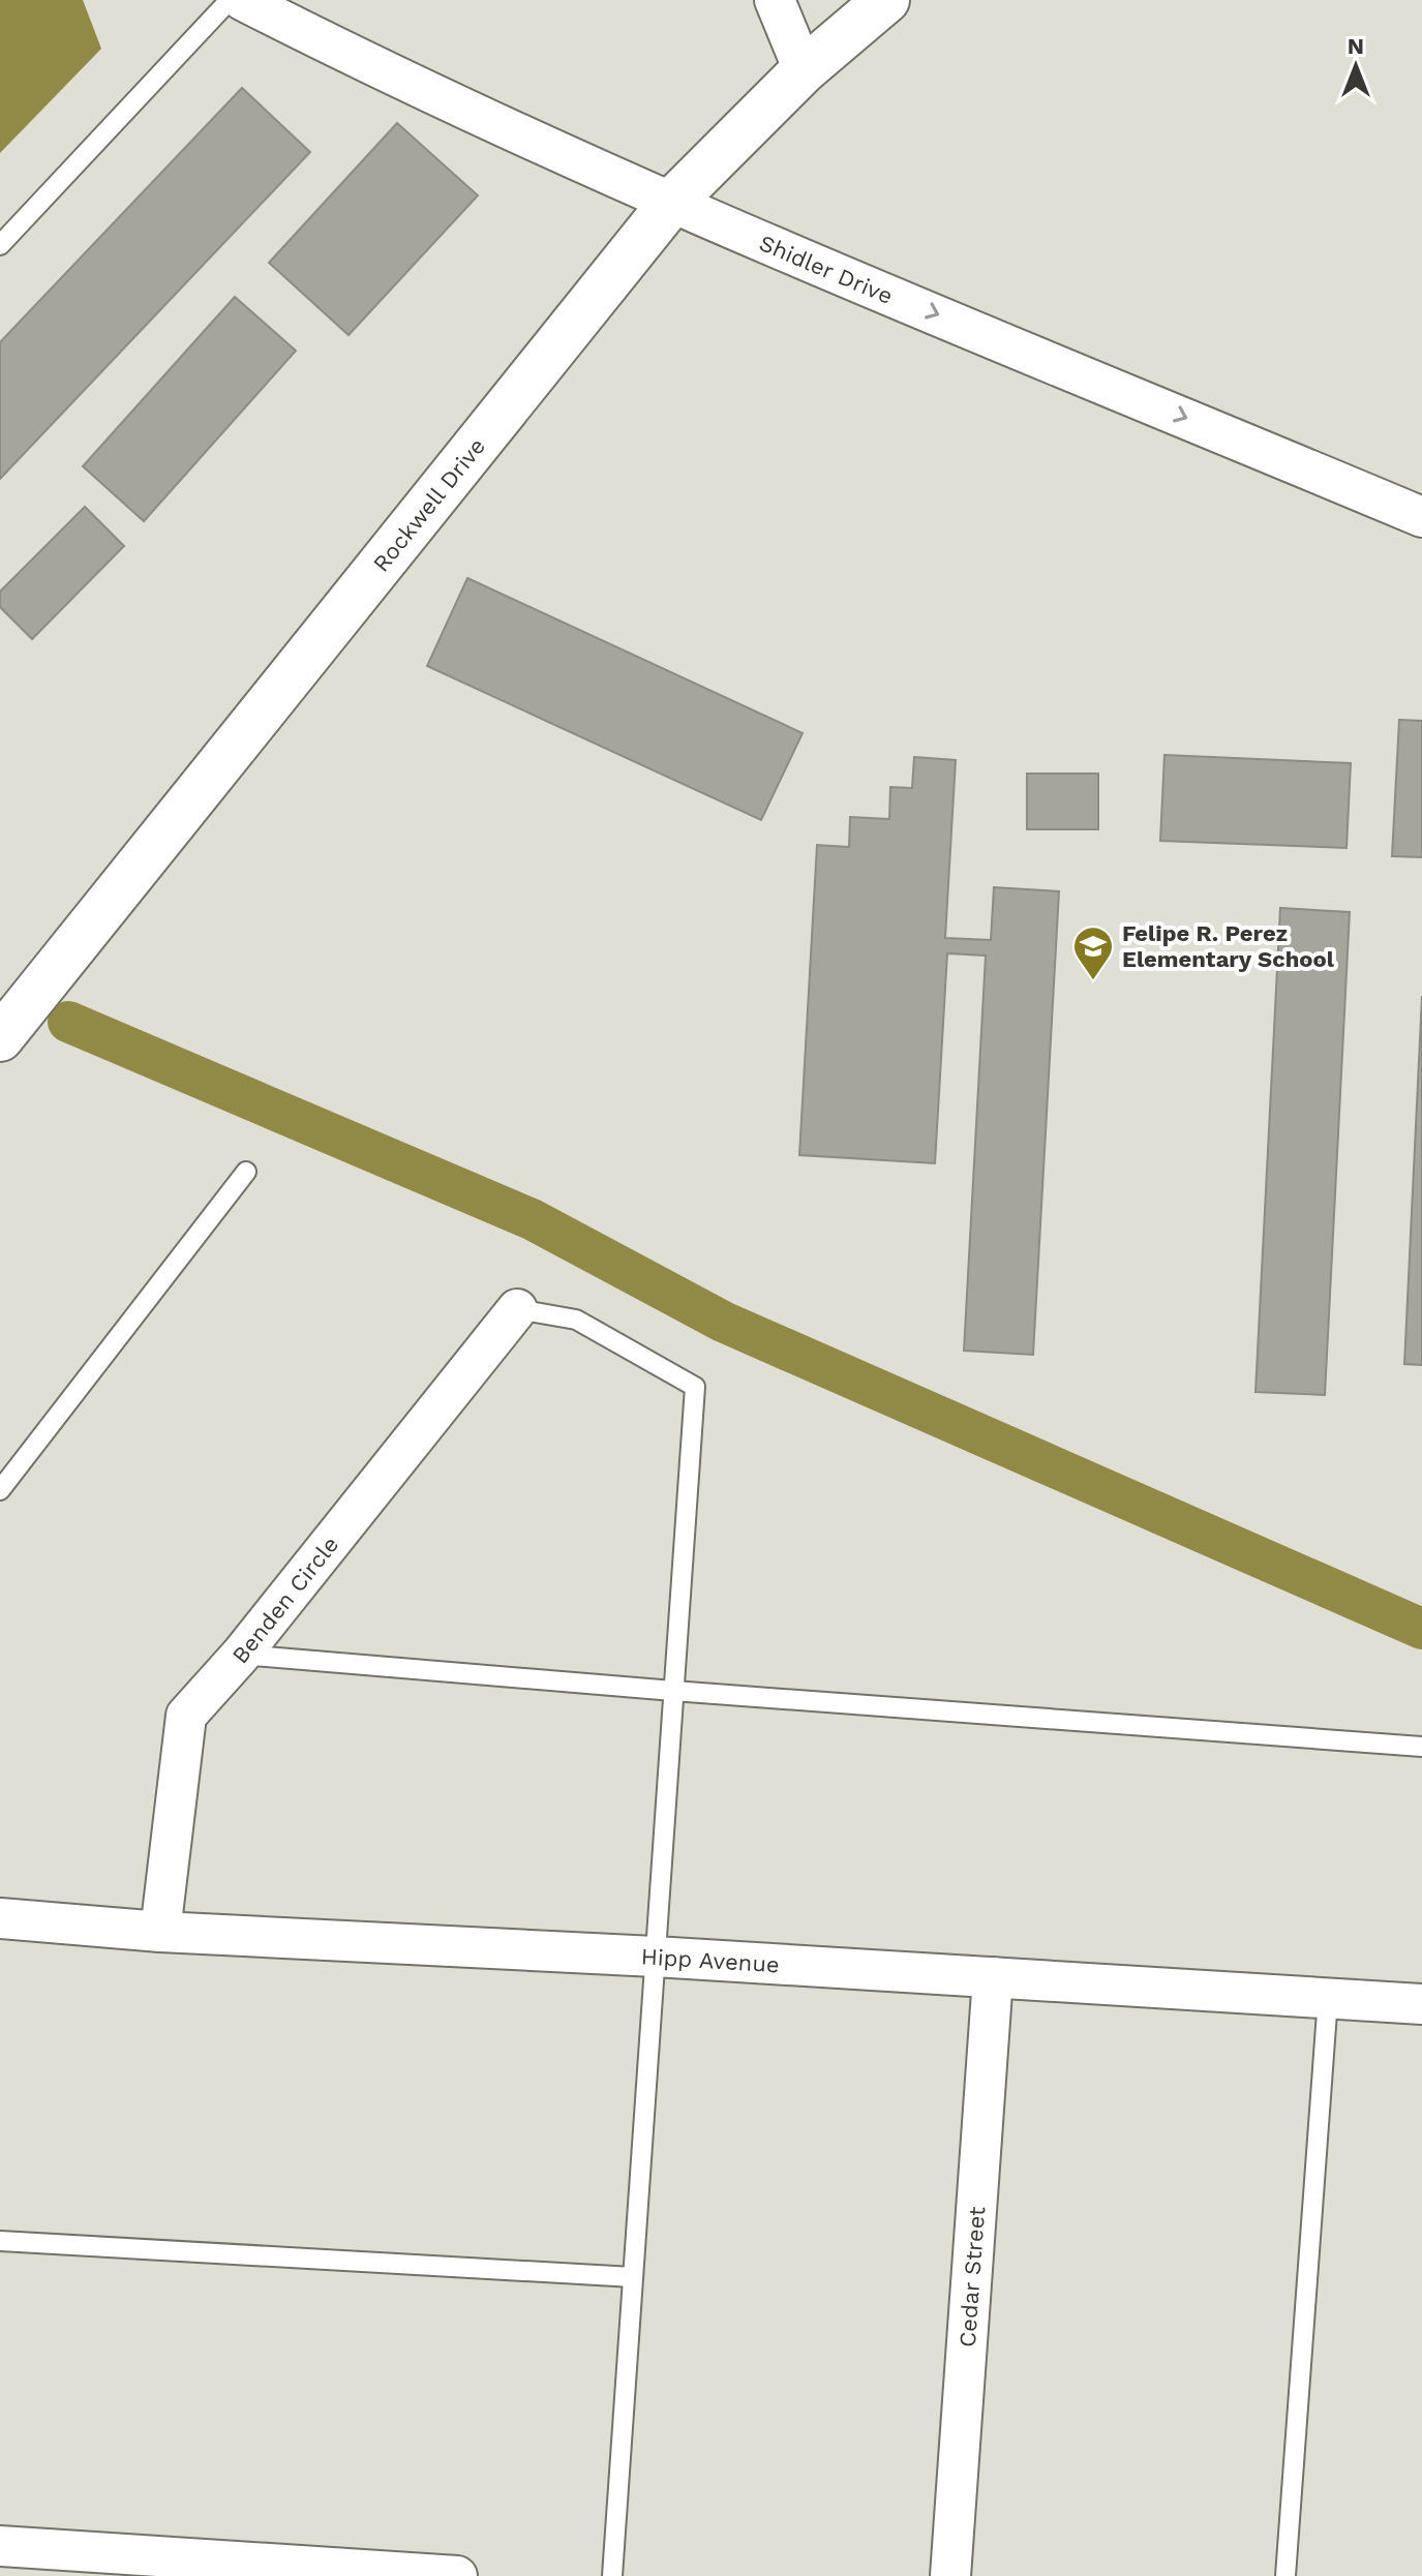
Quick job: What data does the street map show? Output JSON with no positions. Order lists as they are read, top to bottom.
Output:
{
  "streets": {
    "street": [
      "Shidler Drive",
      "Rockwell Drive",
      "Benden Circle",
      "Hipp Avenue",
      "Cedar Street"
    ]
  },
  "crossings": [
    ["Shidler Drive", "Rockwell Drive"],
    ["Benden Circle", "Hipp Avenue"],
    ["Hipp Avenue", "Cedar Street"]
  ],
  "one_way": ["Shidler Drive"],
  "places": {
    "school or university": ["Felipe R. Perez Elementary School"]
  },
  "north": "top"
}
